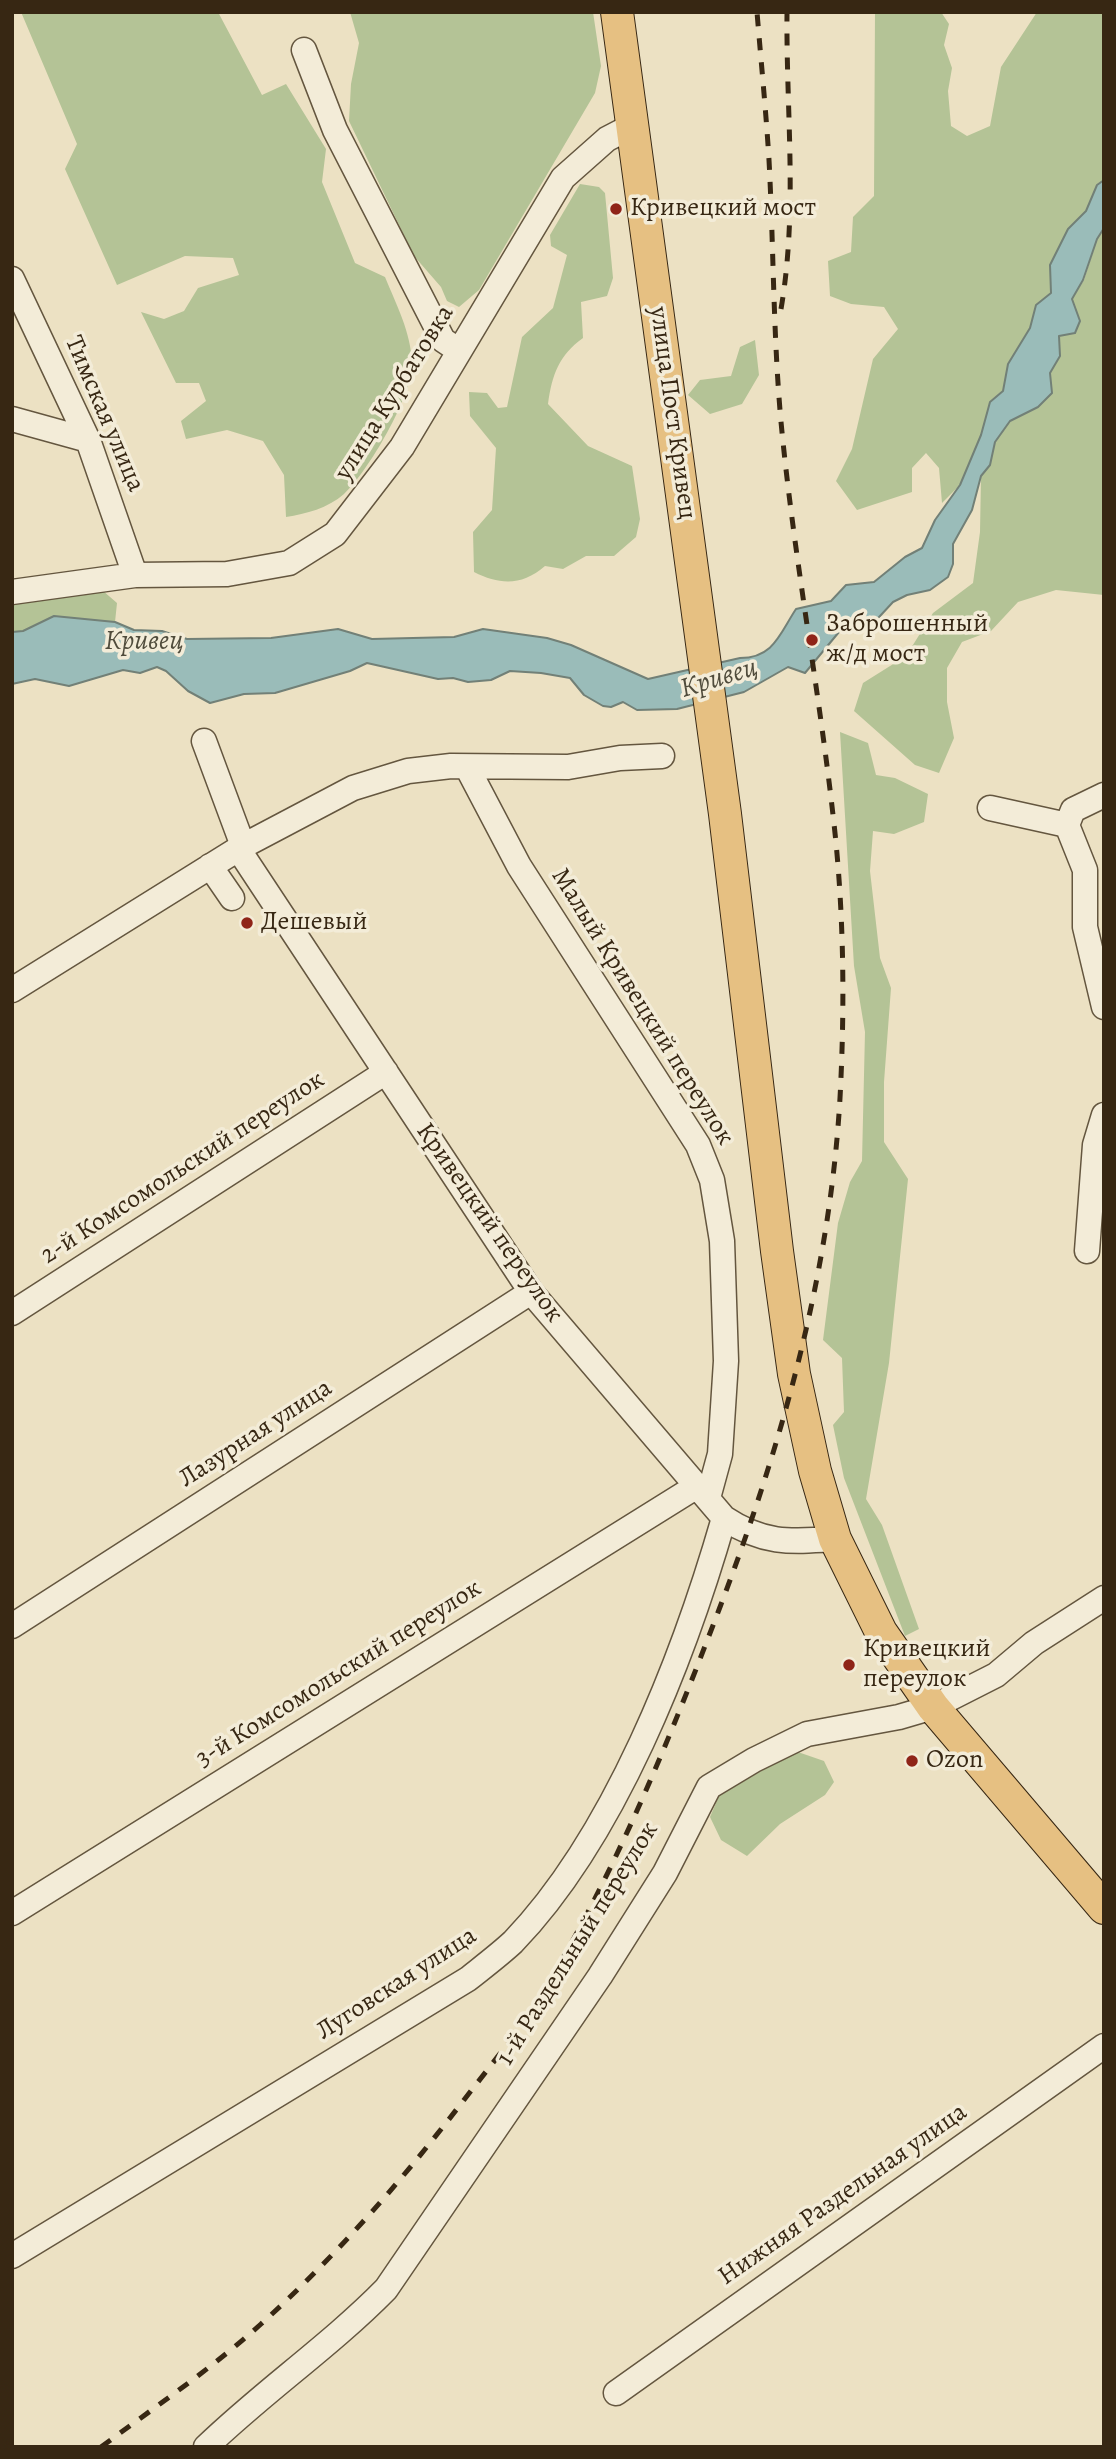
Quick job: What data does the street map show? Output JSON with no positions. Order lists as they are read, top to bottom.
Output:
{
  "streets": {
    "main road": ["улица Пост Кривец"],
    "street": [
      "улица Курбатовка",
      "Тимская улица",
      "Малый Кривецкий переулок",
      "2-й Комсомольский переулок",
      "Кривецкий переулок",
      "Лазурная улица",
      "3-й Комсомольский переулок",
      "1-й Раздельный переулок",
      "Луговская улица",
      "Нижняя Раздельная улица"
    ]
  },
  "crossings": [
    ["улица Курбатовка", "улица Пост Кривец"],
    ["улица Курбатовка", "Тимская улица"],
    ["улица Пост Кривец", "Кривецкий переулок"],
    ["Малый Кривецкий переулок", "Кривецкий переулок"],
    ["Малый Кривецкий переулок", "3-й Комсомольский переулок"],
    ["2-й Комсомольский переулок", "Кривецкий переулок"],
    ["Кривецкий переулок", "Лазурная улица"],
    ["Кривецкий переулок", "3-й Комсомольский переулок"],
    ["Кривецкий переулок", "Луговская улица"]
  ],
  "water": ["Кривец"],
  "places": [
    "Кривецкий мост",
    "Заброшенный ж/д мост",
    "Дешевый",
    "Кривецкий переулок",
    "Ozon"
  ]
}
